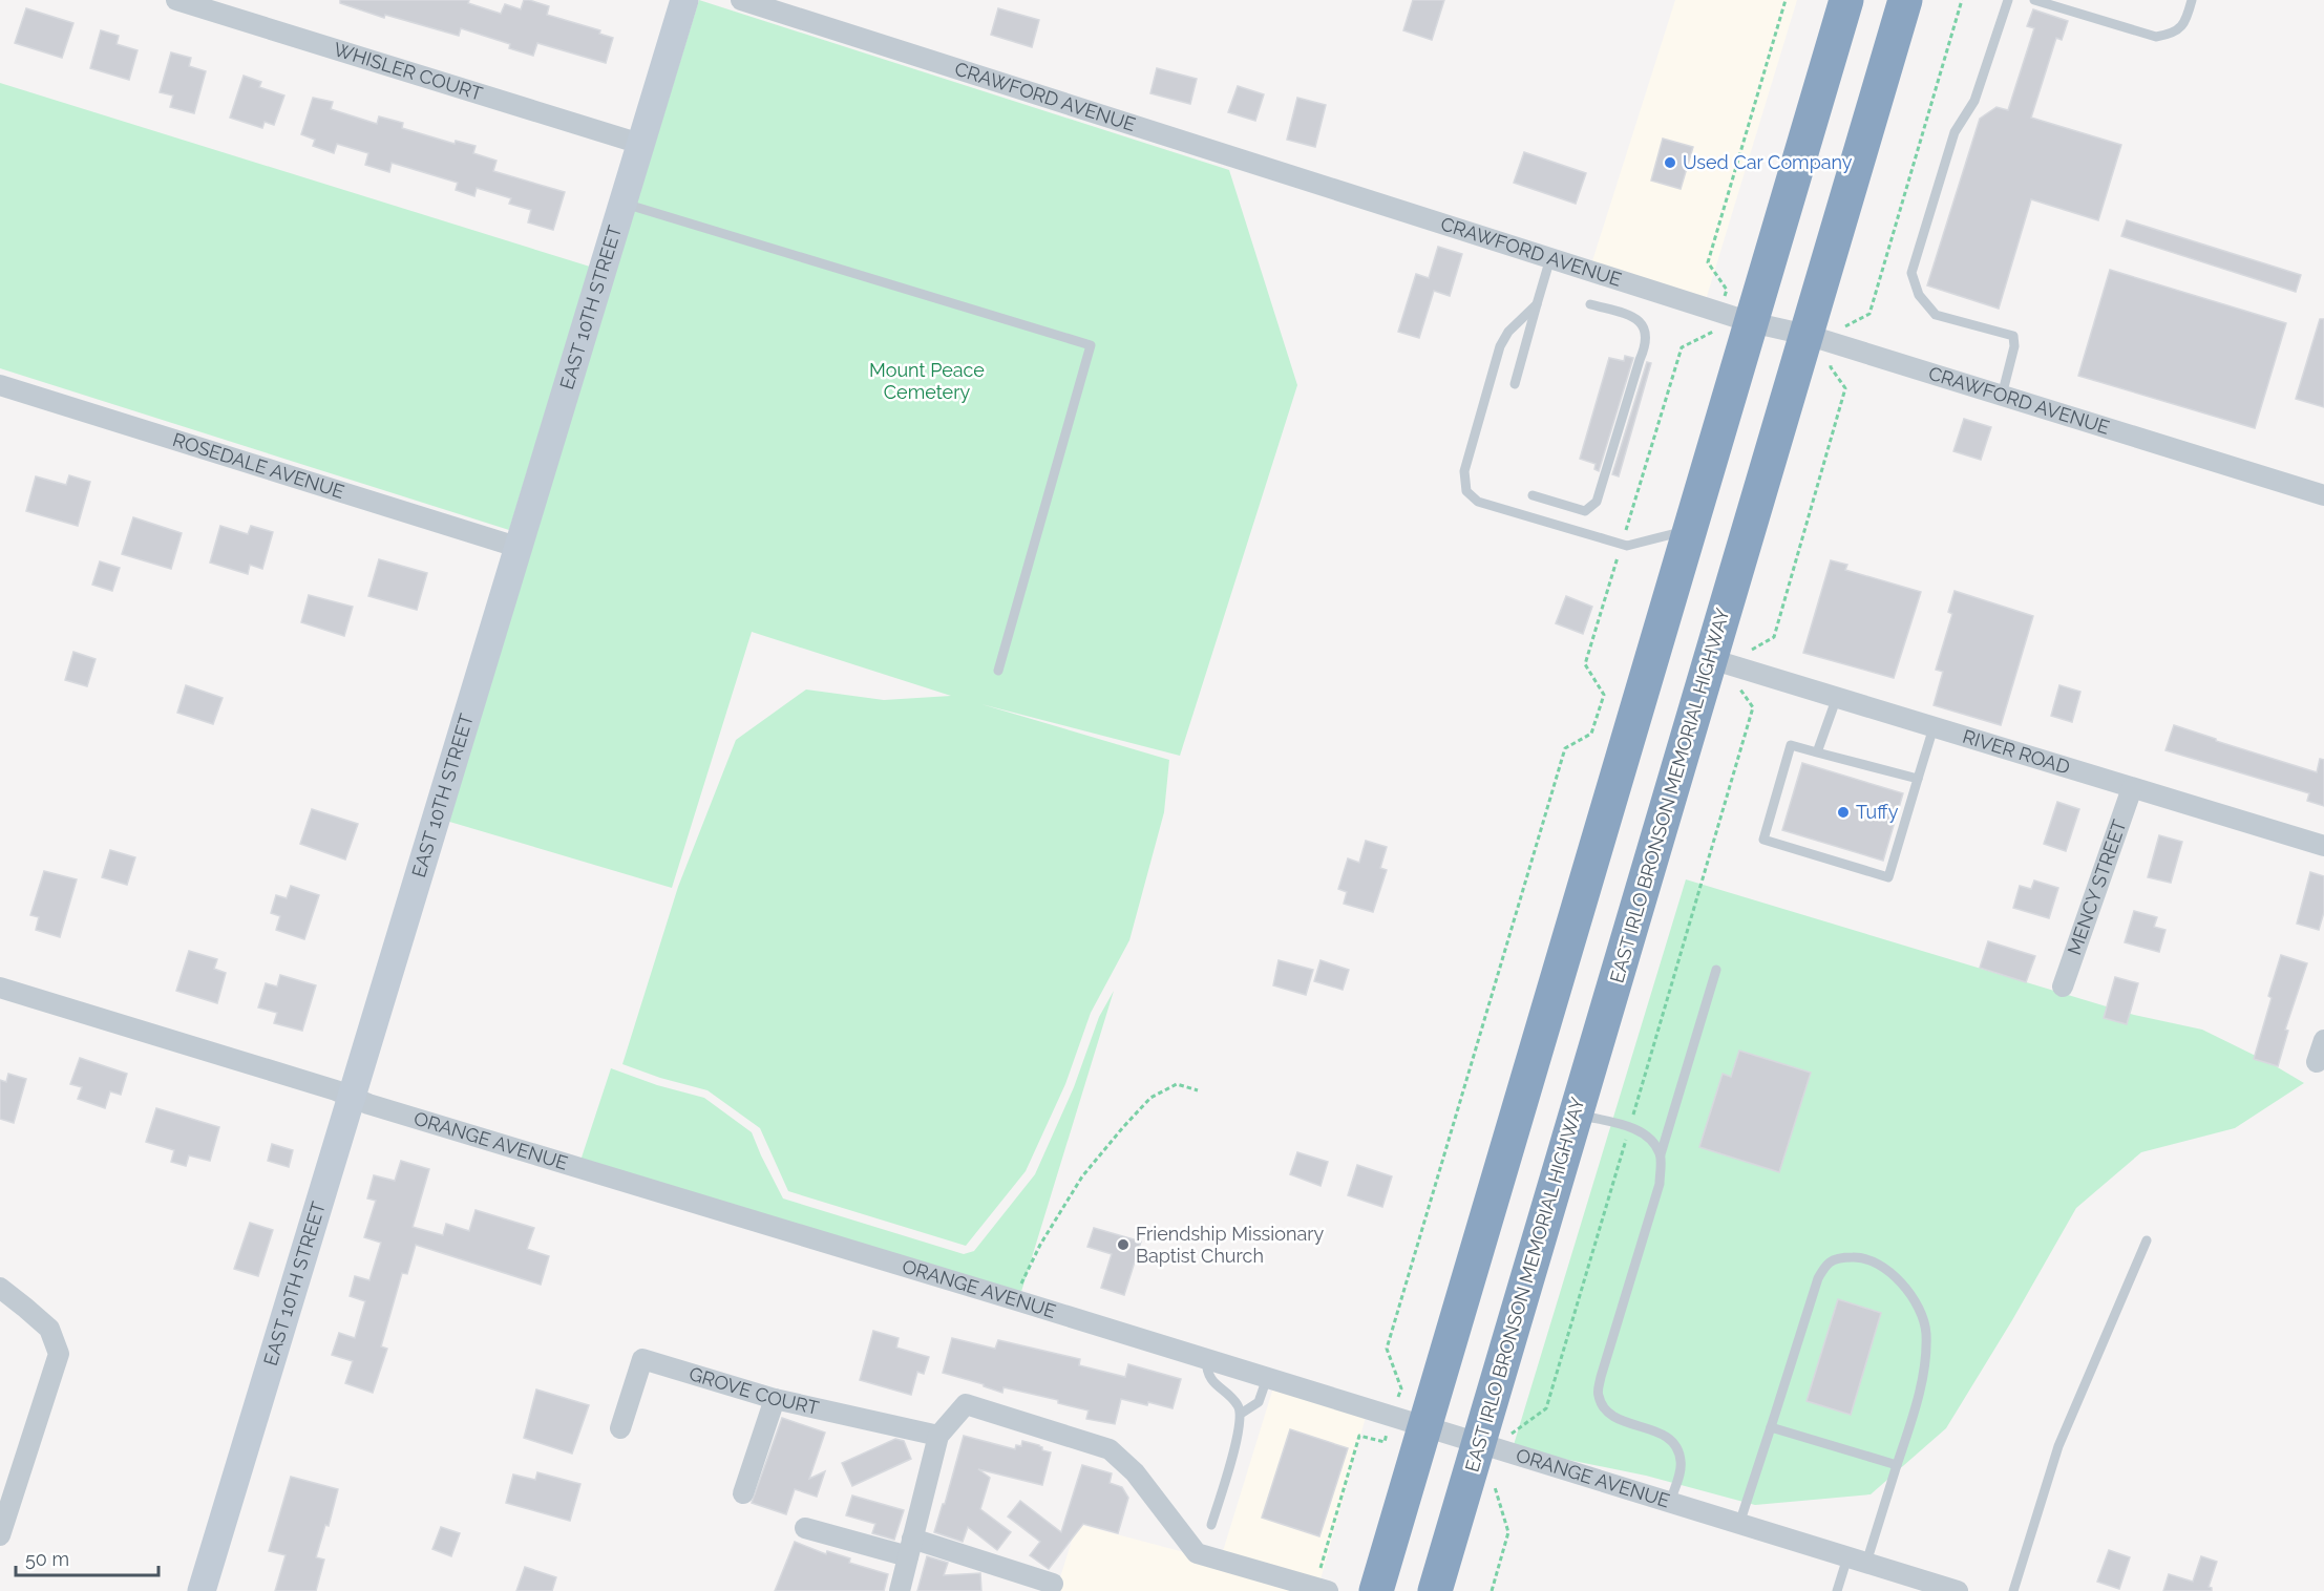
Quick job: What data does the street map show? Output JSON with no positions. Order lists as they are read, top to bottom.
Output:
{
  "streets": {
    "highway": ["EAST IRLO BRONSON MEMORIAL HIGHWAY"],
    "street": [
      "WHISLER COURT",
      "CRAWFORD AVENUE",
      "EAST 10TH STREET",
      "ROSEDALE AVENUE",
      "RIVER ROAD",
      "MENCY STREET",
      "ORANGE AVENUE",
      "GROVE COURT"
    ]
  },
  "crossings": [
    ["WHISLER COURT", "EAST 10TH STREET"],
    ["CRAWFORD AVENUE", "EAST IRLO BRONSON MEMORIAL HIGHWAY"],
    ["EAST 10TH STREET", "ROSEDALE AVENUE"],
    ["EAST 10TH STREET", "ORANGE AVENUE"],
    ["RIVER ROAD", "EAST IRLO BRONSON MEMORIAL HIGHWAY"],
    ["RIVER ROAD", "MENCY STREET"],
    ["EAST IRLO BRONSON MEMORIAL HIGHWAY", "ORANGE AVENUE"]
  ],
  "parks": ["Mount Peace Cemetery"],
  "places": ["Used Car Company", "Tuffy", "Friendship Missionary Baptist Church"],
  "scale_bar": "50 m"
}
